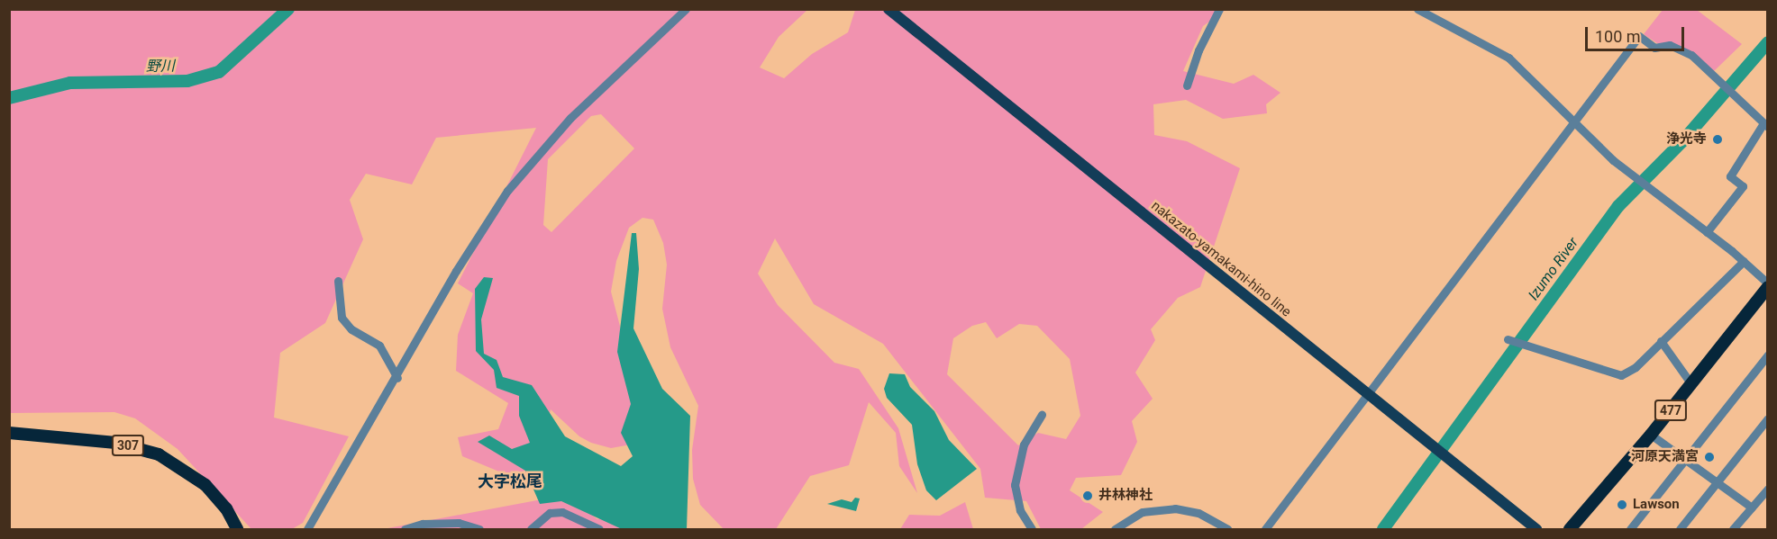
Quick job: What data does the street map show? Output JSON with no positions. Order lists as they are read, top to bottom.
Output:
{
  "streets": {
    "highway": ["477", "307"],
    "main road": ["nakazato-yamakami-hino line"]
  },
  "districts": ["大字松尾"],
  "water": ["野川", "Izumo River"],
  "places": [
    "浄光寺",
    "河原天満宮",
    "井林神社",
    "Lawson"
  ],
  "scale_bar": "100 m"
}
